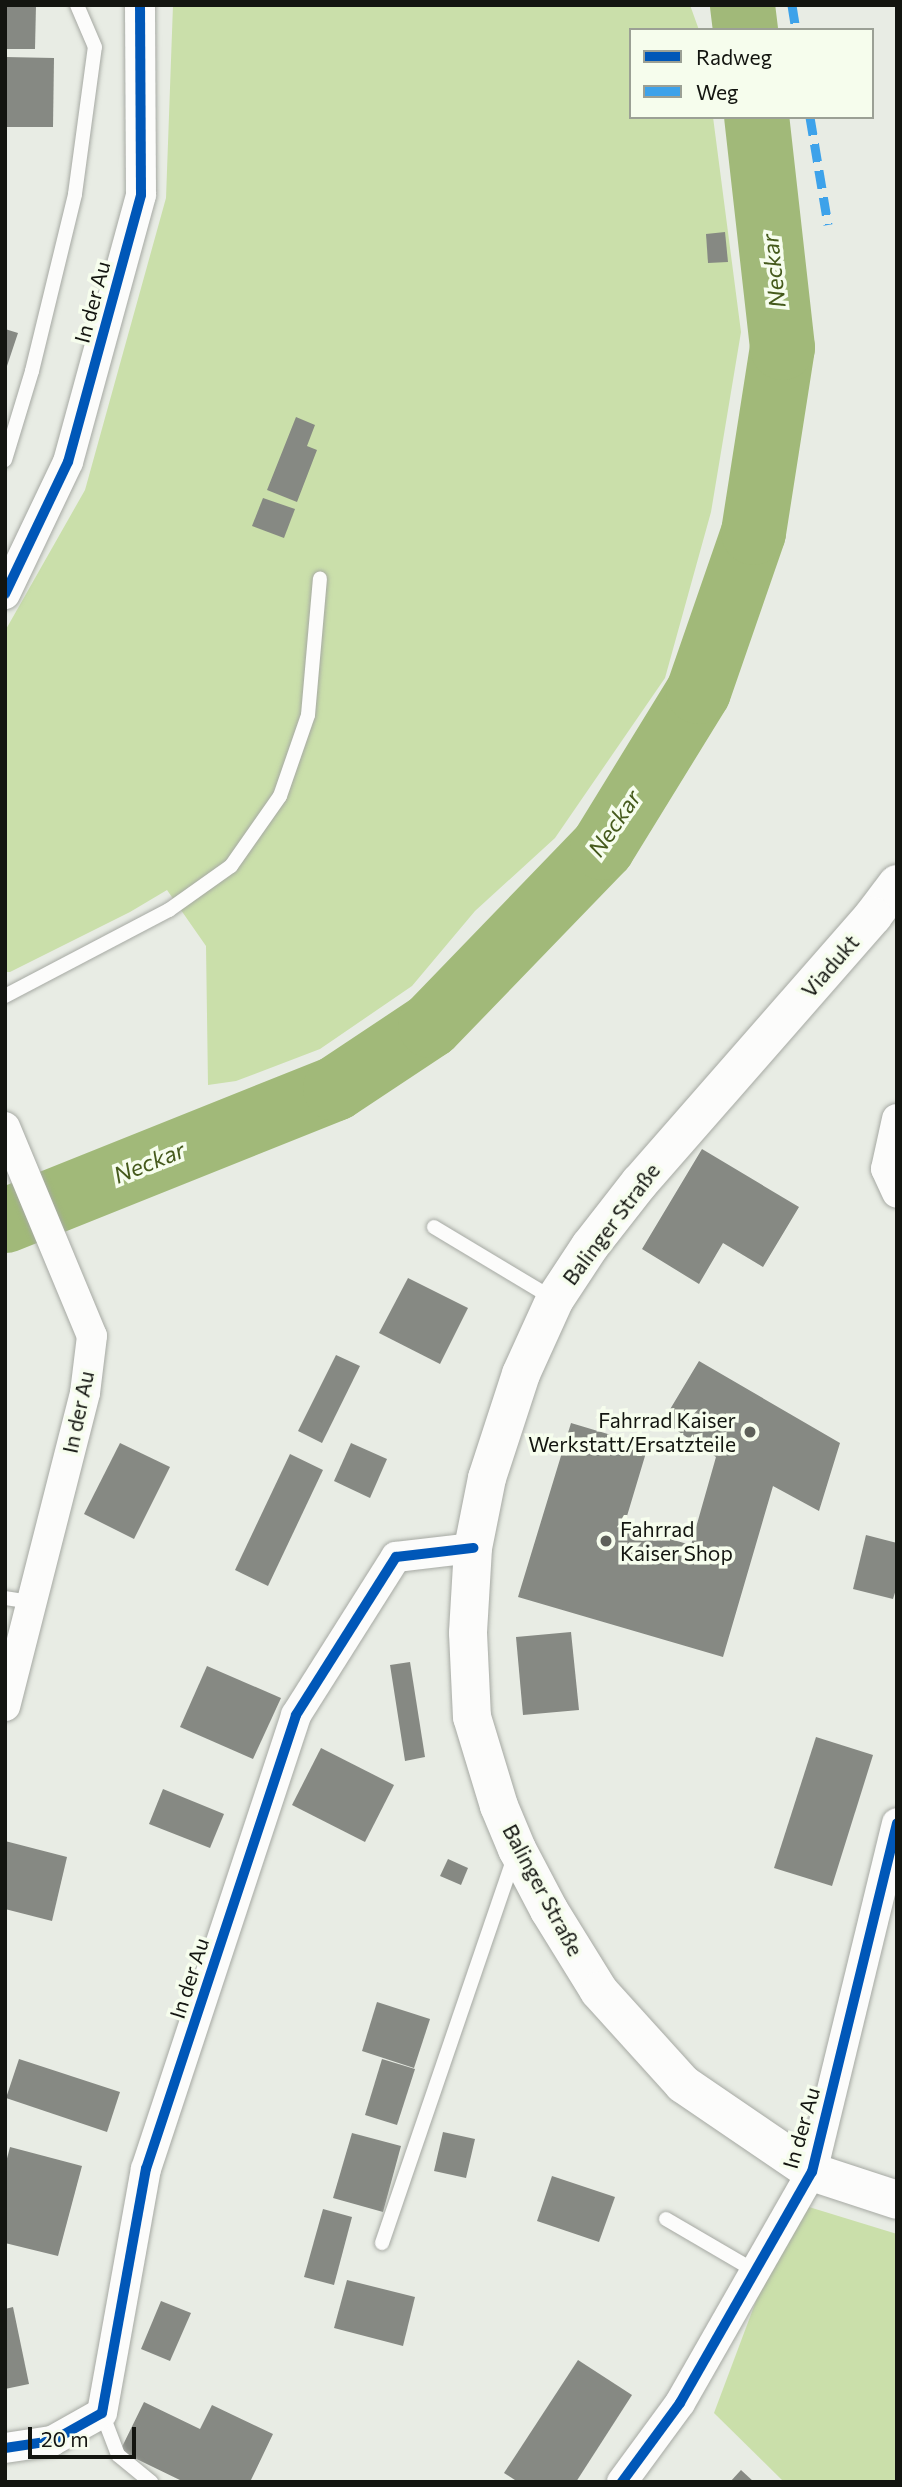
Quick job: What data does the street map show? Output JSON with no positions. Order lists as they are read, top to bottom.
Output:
{
  "streets": {
    "main road": ["Viadukt", "Balinger Straße"],
    "street": ["In der Au"]
  },
  "crossings": [
    ["In der Au", "Balinger Straße"],
    ["Viadukt", "Balinger Straße"]
  ],
  "water": ["Neckar"],
  "places": ["Fahrrad Kaiser Werkstatt/Ersatzteile", "Fahrrad Kaiser Shop"],
  "legend": ["Radweg", "Weg"],
  "scale_bar": "20 m"
}
